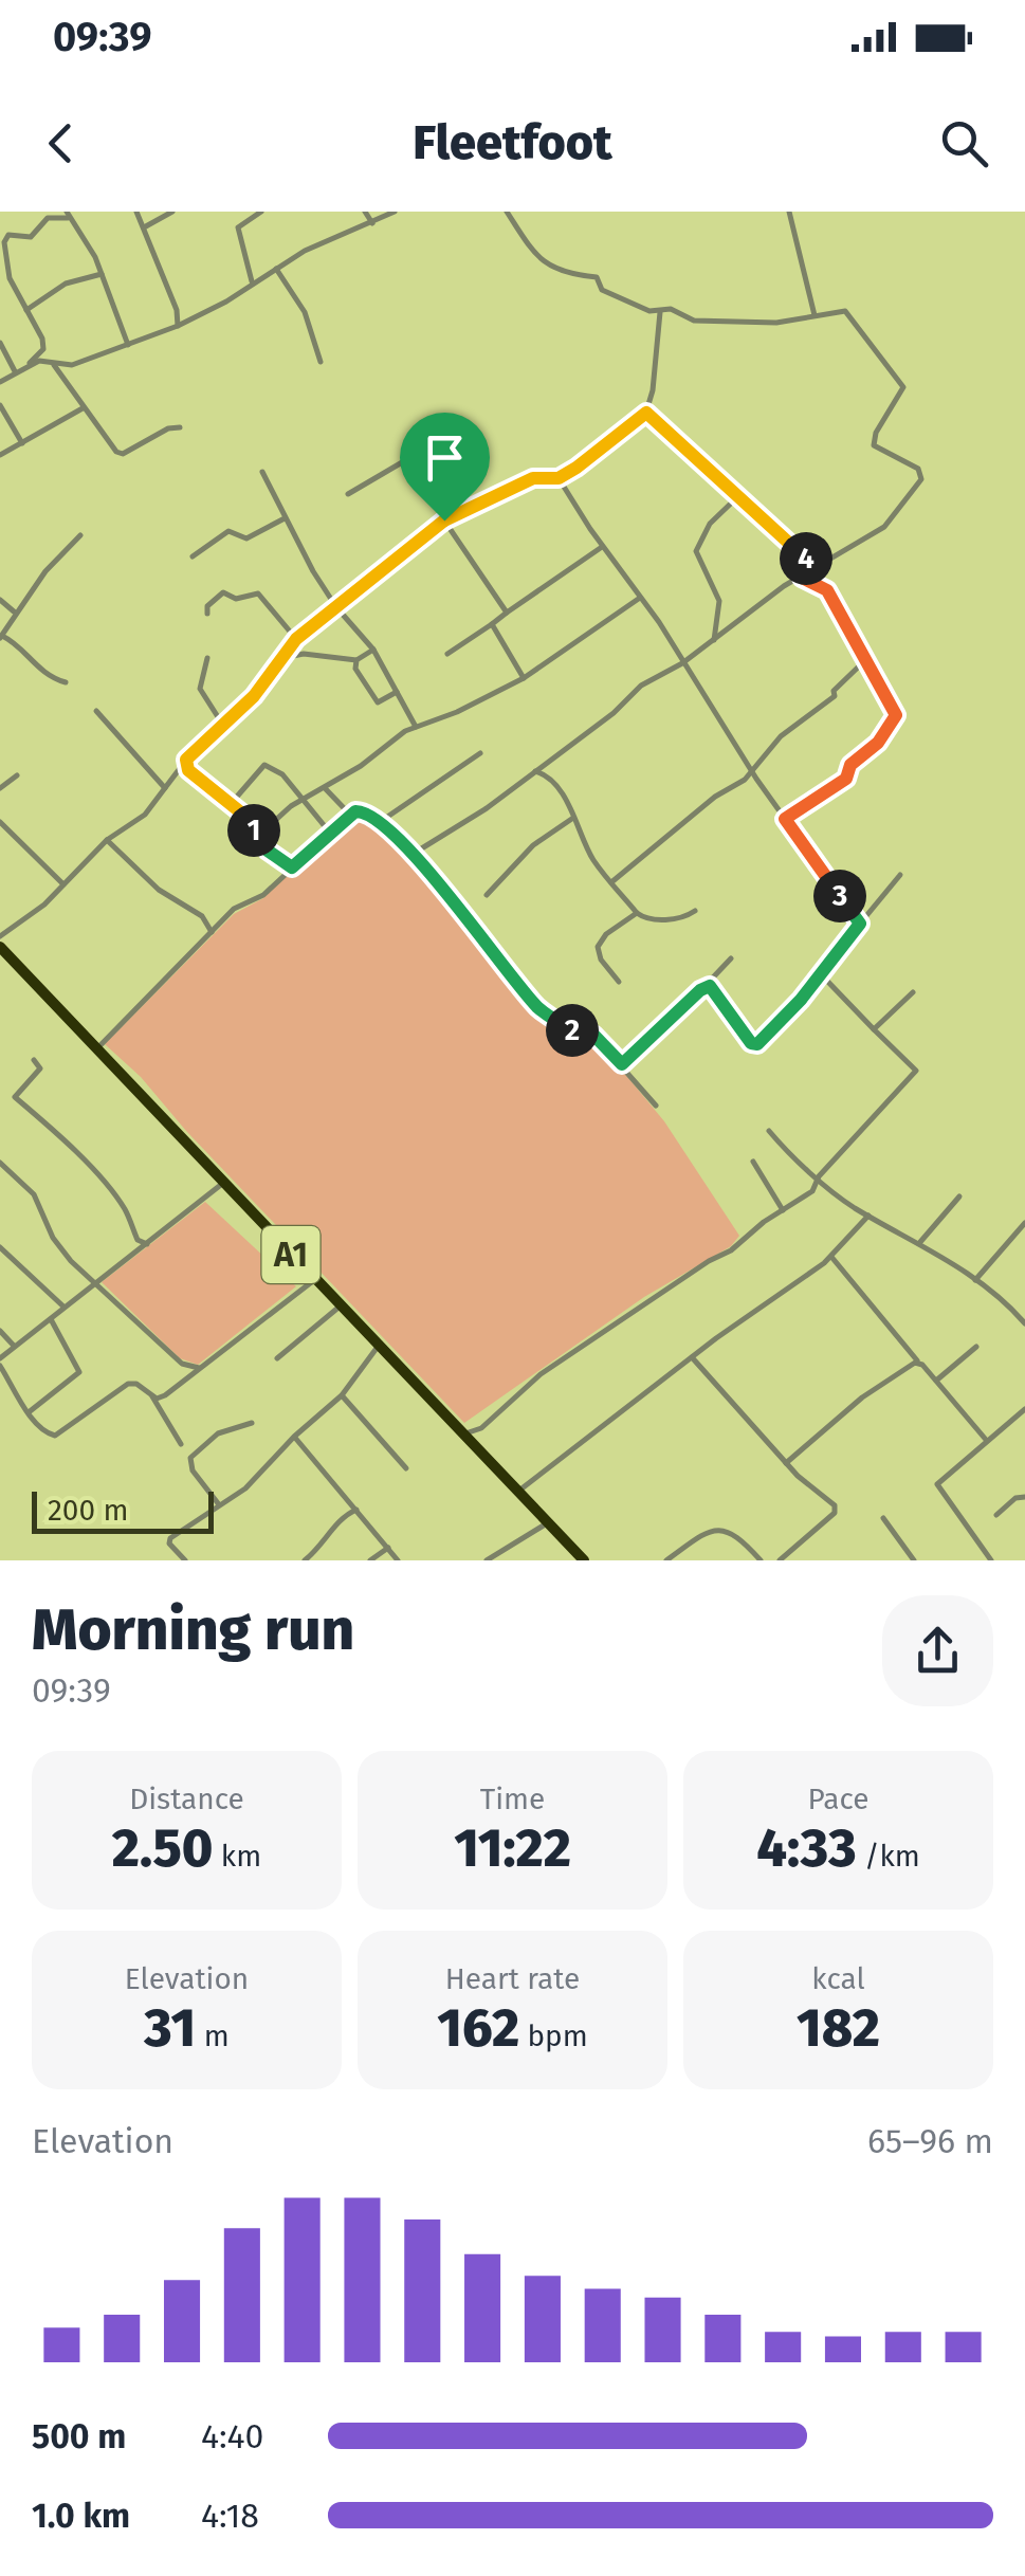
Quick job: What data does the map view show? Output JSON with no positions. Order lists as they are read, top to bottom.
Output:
{
  "streets": {
    "highway": ["A1"]
  },
  "scale_bar": "200 m",
  "page": {
    "status": "09:39",
    "header": "Fleetfoot",
    "pins": [
      "4",
      "1",
      "3",
      "2"
    ],
    "scale": "200 m",
    "heading": ["Morning run", "09:39"],
    "stats": [
      ["Distance", "2.50 km"],
      ["Time", "11:22"],
      ["Pace", "4:33 /km"],
      ["Elevation", "31 m"],
      ["Heart rate", "162 bpm"],
      ["kcal", "182"]
    ],
    "chart": ["Elevation", "65–96 m"],
    "list": [
      {
        "name": "500 m",
        "note": "4:40"
      },
      {
        "name": "1.0 km",
        "note": "4:18"
      }
    ]
  }
}
